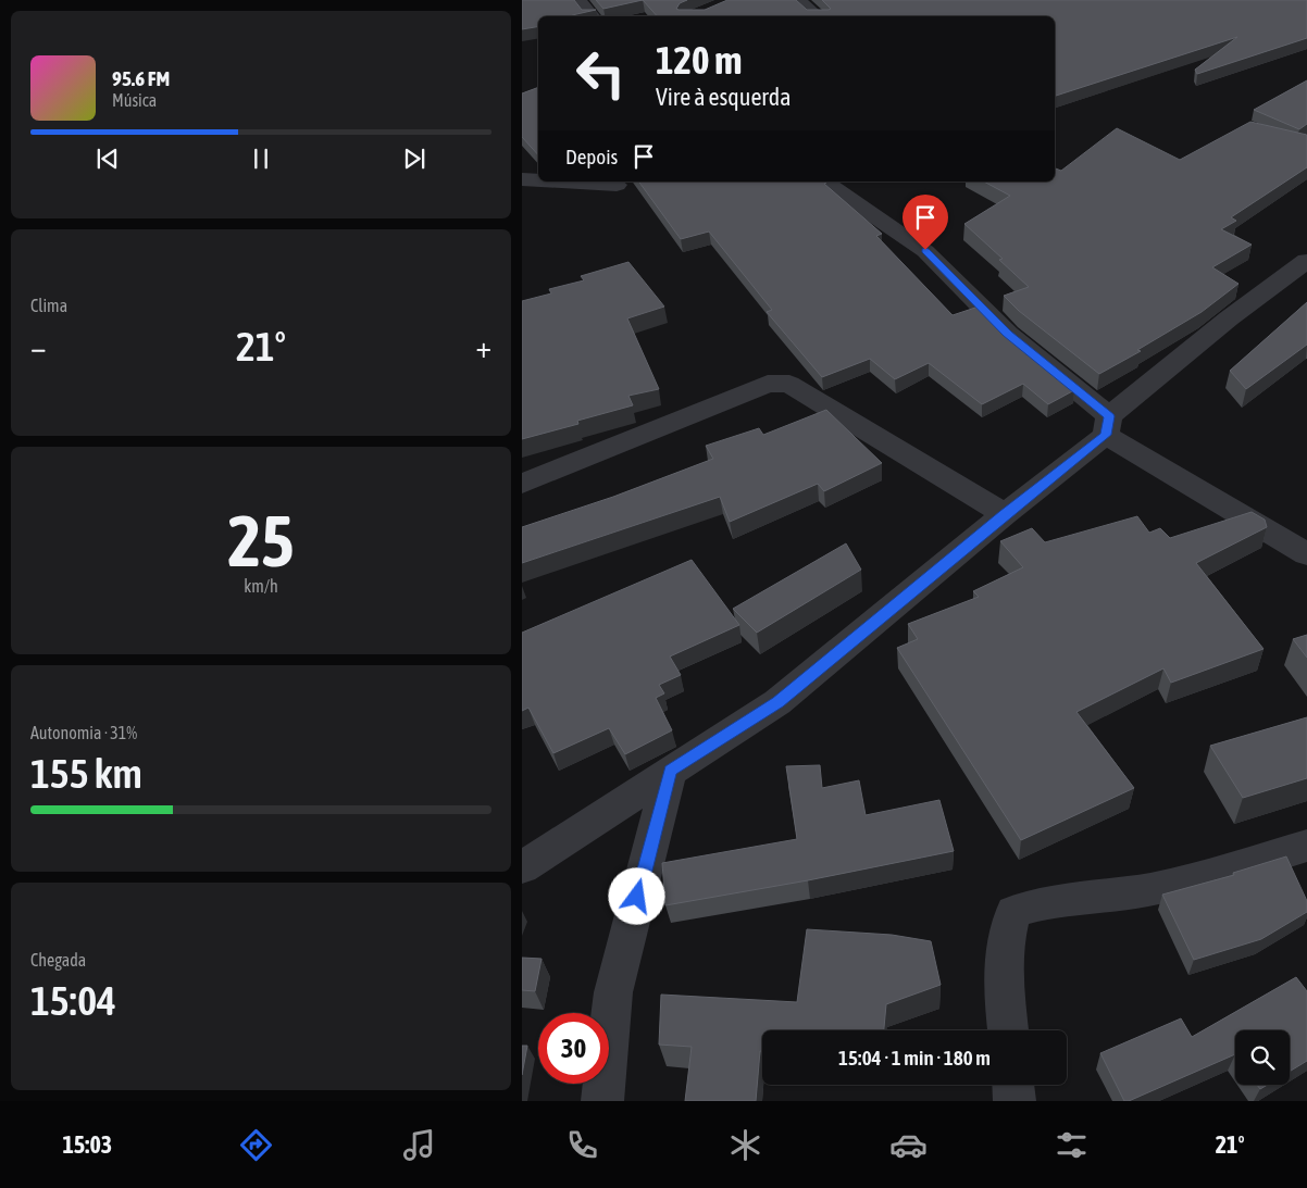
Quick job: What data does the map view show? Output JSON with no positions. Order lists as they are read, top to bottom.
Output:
{
  "page": {
    "turn": ["120 m", "Vire à esquerda"],
    "song": ["95.6 FM", "Música"],
    "then": "Depois",
    "tile": [
      "Clima",
      ["25", "km/h"],
      ["Autonomia · 31%", "155 km"],
      ["Chegada", "15:04"]
    ],
    "heat": ["−", "21°", "+"],
    "limit": "30",
    "trip": "15:04 · 1 min · 180 m",
    "tabs": ["15:03", "21°"]
  }
}
